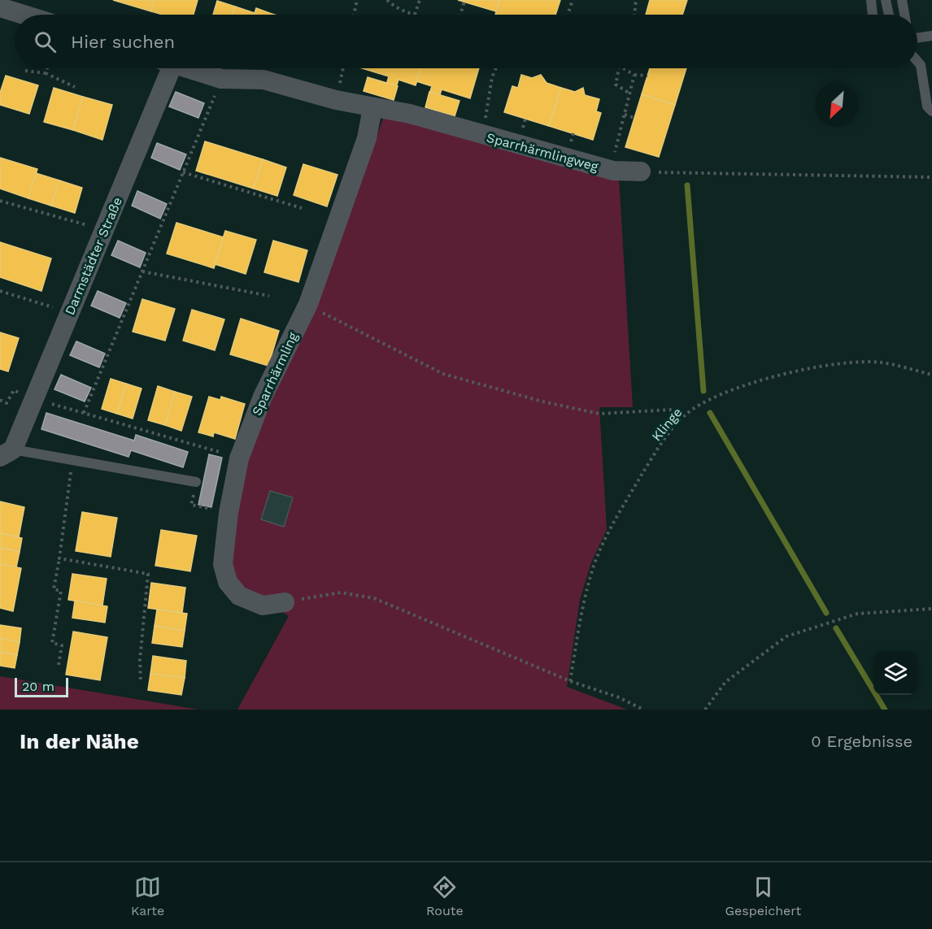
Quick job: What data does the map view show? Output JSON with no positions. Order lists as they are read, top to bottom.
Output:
{
  "streets": {
    "street": ["Sparrhärmlingweg", "Darmstädter Straße", "Sparrhärmling"],
    "path": ["Klinge"]
  },
  "crossings": [
    ["Sparrhärmlingweg", "Sparrhärmling"]
  ],
  "scale_bar": "20 m",
  "north": "bottom left",
  "page": {
    "search": "Hier suchen",
    "scale": "20 m",
    "heading": ["In der Nähe", "0 Ergebnisse"],
    "nav": ["Karte", "Route", "Gespeichert"]
  }
}
